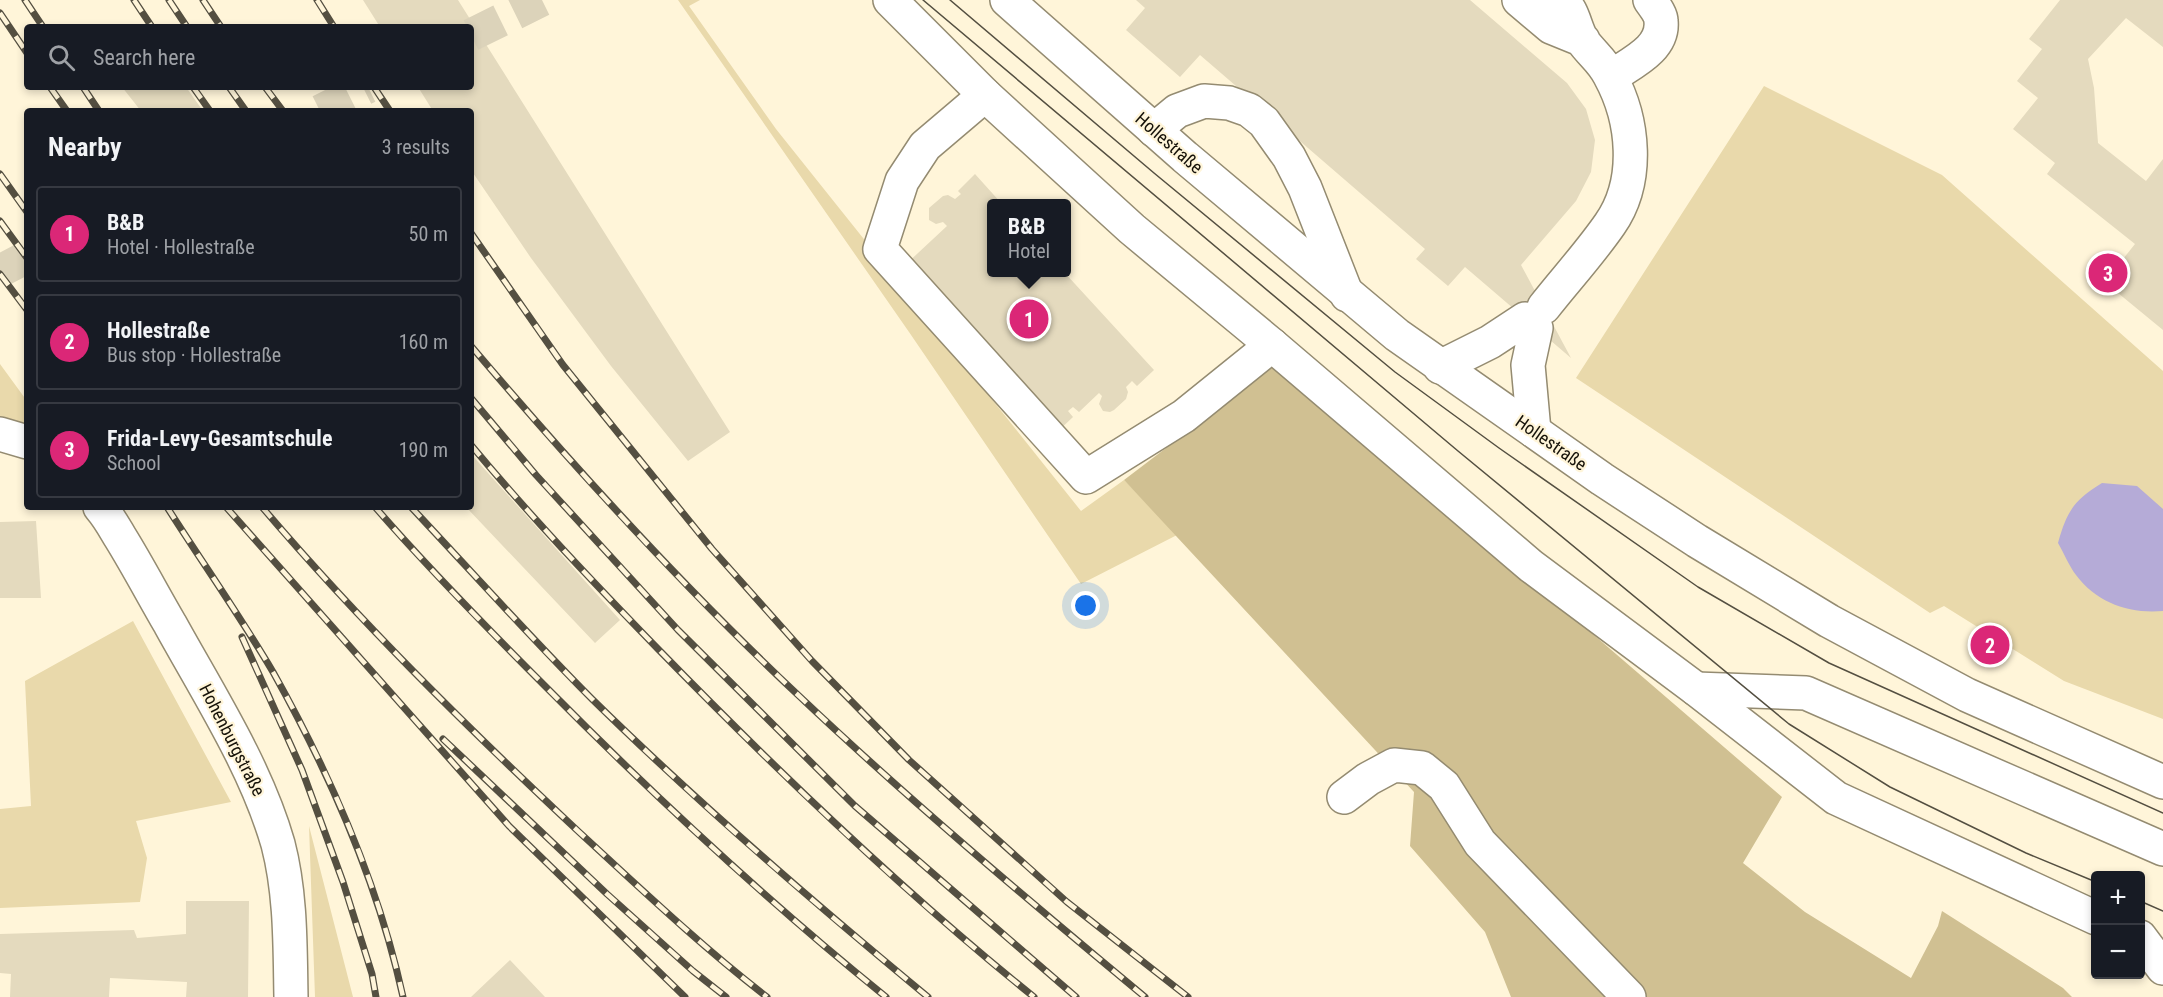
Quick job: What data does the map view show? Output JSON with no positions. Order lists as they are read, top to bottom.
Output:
{
  "streets": {
    "main road": ["Hollestraße", "Hohenburgstraße"]
  },
  "page": {
    "search": "Search here",
    "heading": ["Nearby", "3 results"],
    "list": [
      {
        "mark": "1",
        "name": "B&B",
        "note": "Hotel · Hollestraße",
        "value": "50 m"
      },
      {
        "mark": "2",
        "name": "Hollestraße",
        "note": "Bus stop · Hollestraße",
        "value": "160 m"
      },
      {
        "mark": "3",
        "name": "Frida-Levy-Gesamtschule",
        "note": "School",
        "value": "190 m"
      }
    ],
    "popup": ["B&B", "Hotel"],
    "pins": ["3", "1", "2"],
    "map_buttons": ["+", "−"]
  }
}
